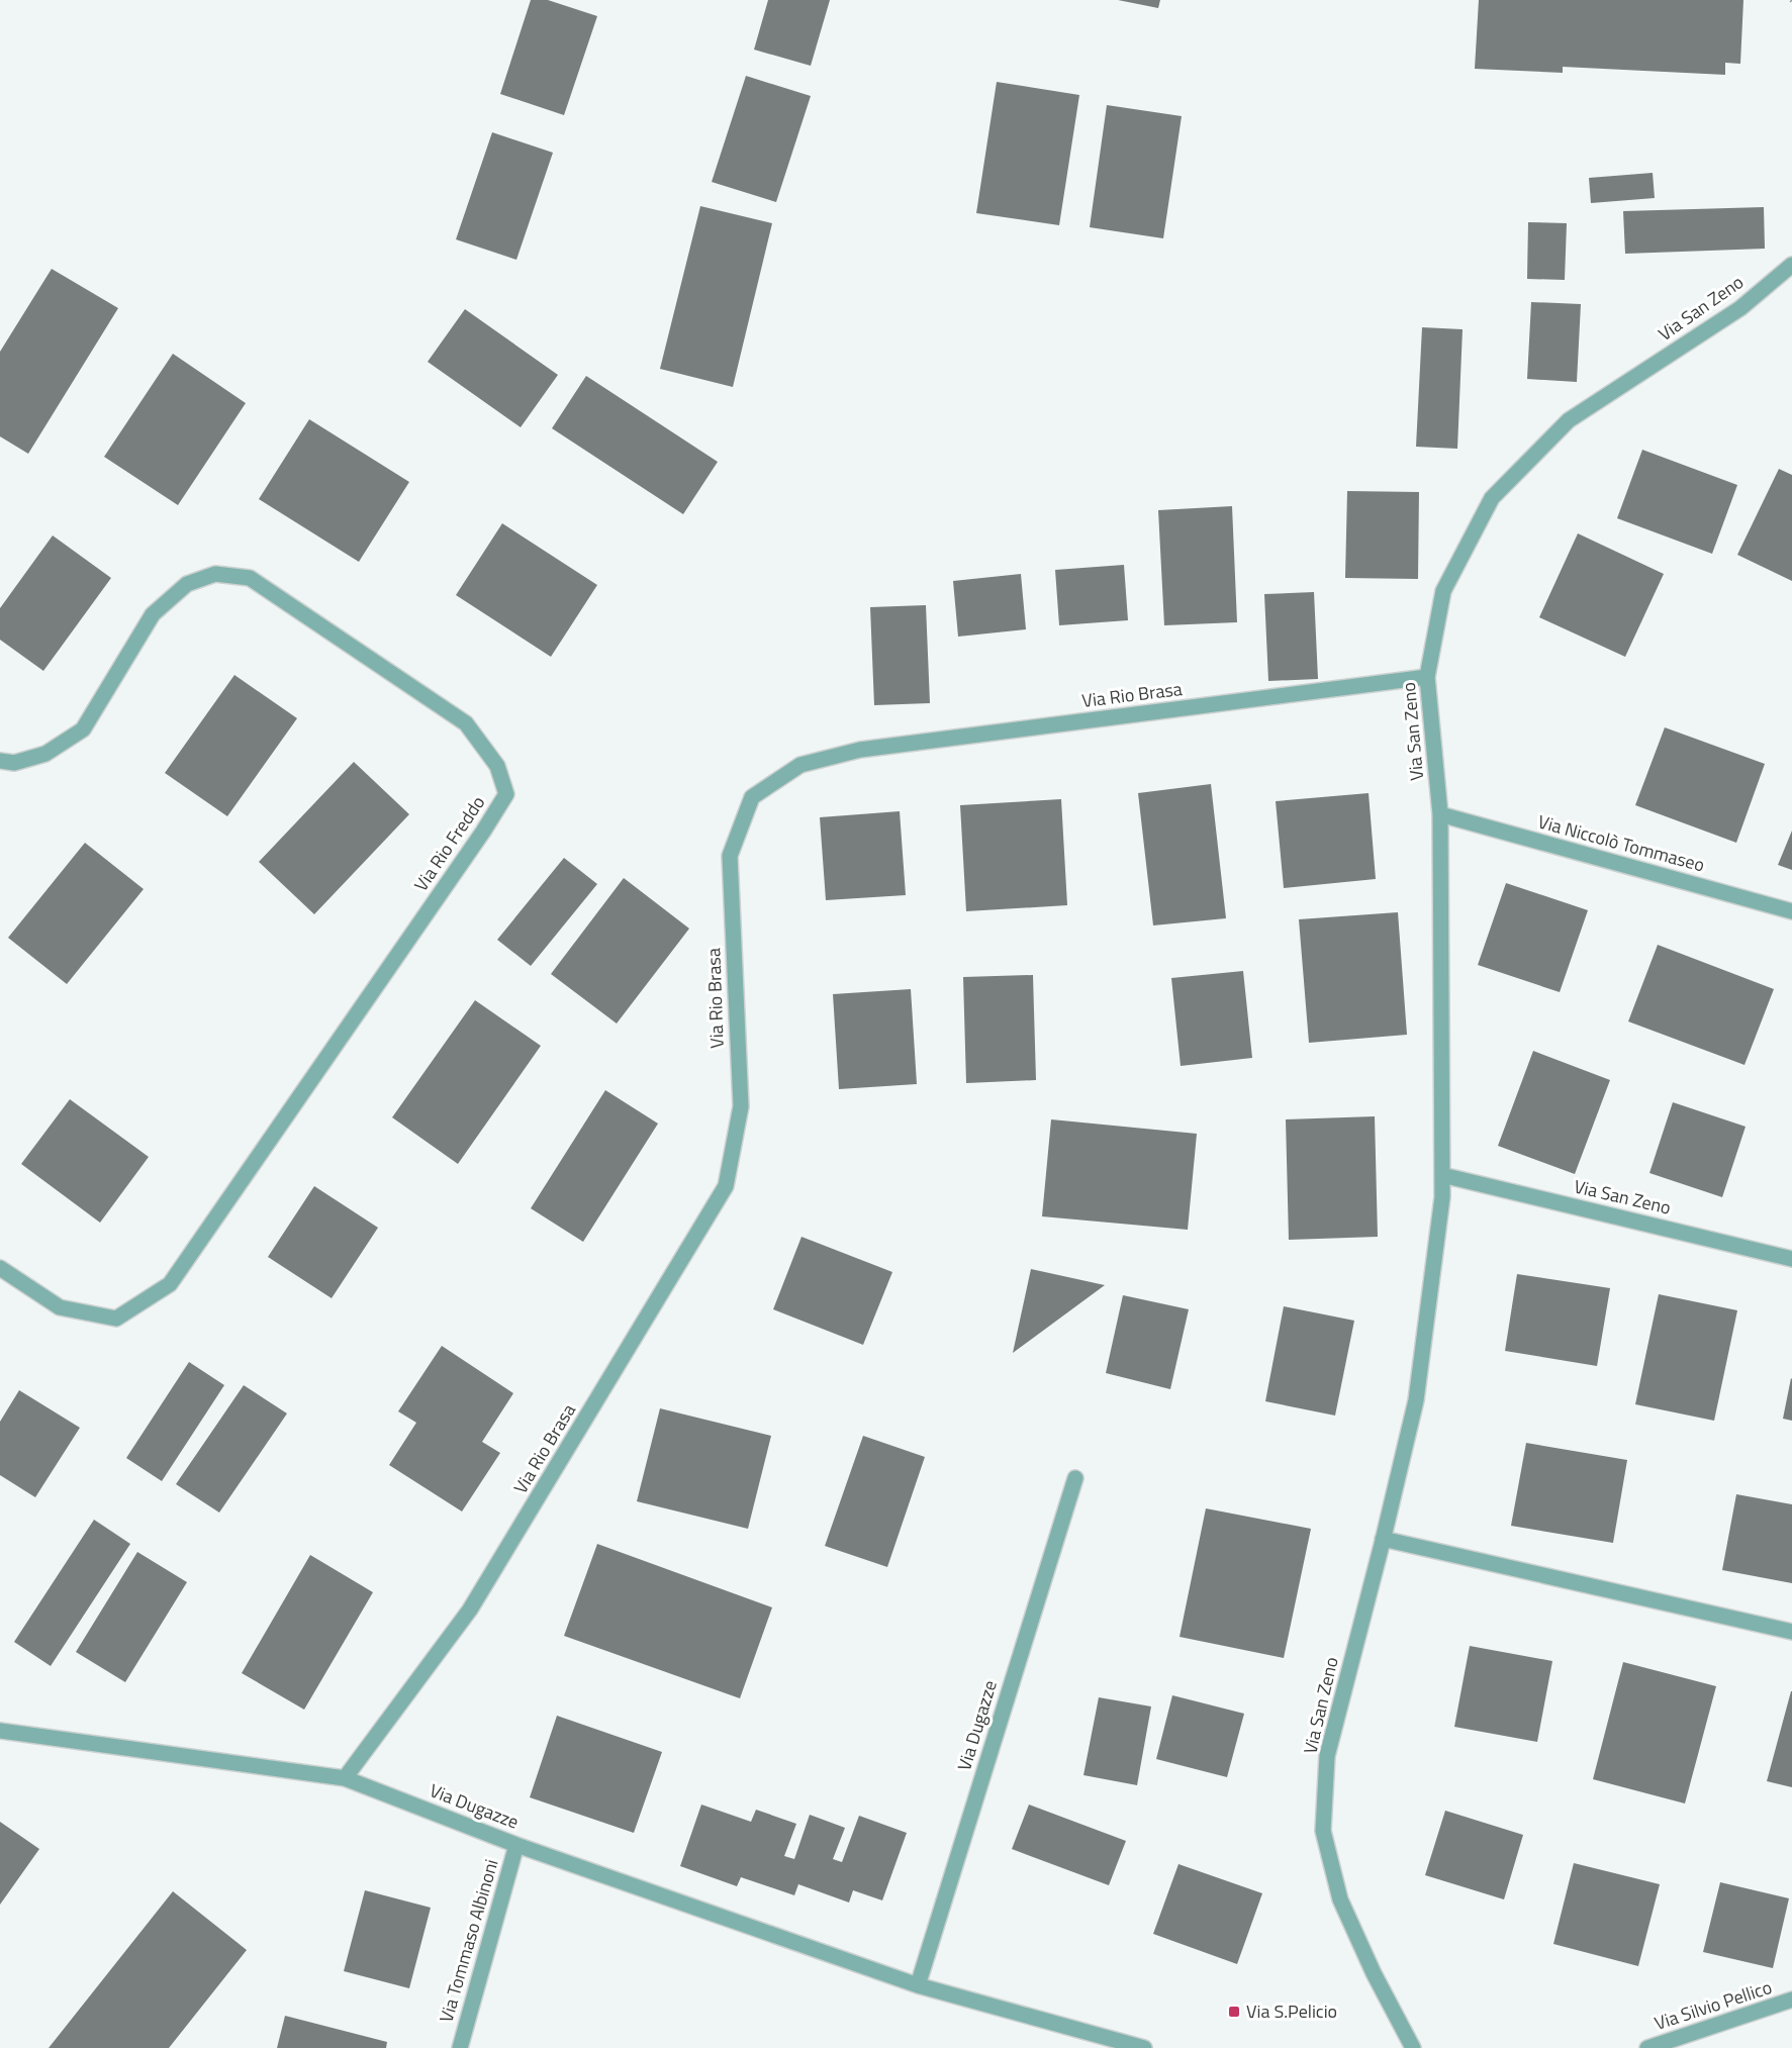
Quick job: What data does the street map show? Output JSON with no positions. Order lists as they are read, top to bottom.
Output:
{
  "streets": {
    "street": [
      "Via San Zeno",
      "Via Rio Brasa",
      "Via Rio Freddo",
      "Via Niccolò Tommaseo",
      "Via Dugazze",
      "Via Tommaso Albinoni",
      "Via Silvio Pellico"
    ]
  },
  "crossings": [
    ["Via San Zeno", "Via Rio Brasa"],
    ["Via San Zeno", "Via Niccolò Tommaseo"],
    ["Via Rio Brasa", "Via Dugazze"],
    ["Via Dugazze", "Via Tommaso Albinoni"]
  ],
  "places": {
    "transit": ["Via S.Pelicio"]
  }
}
